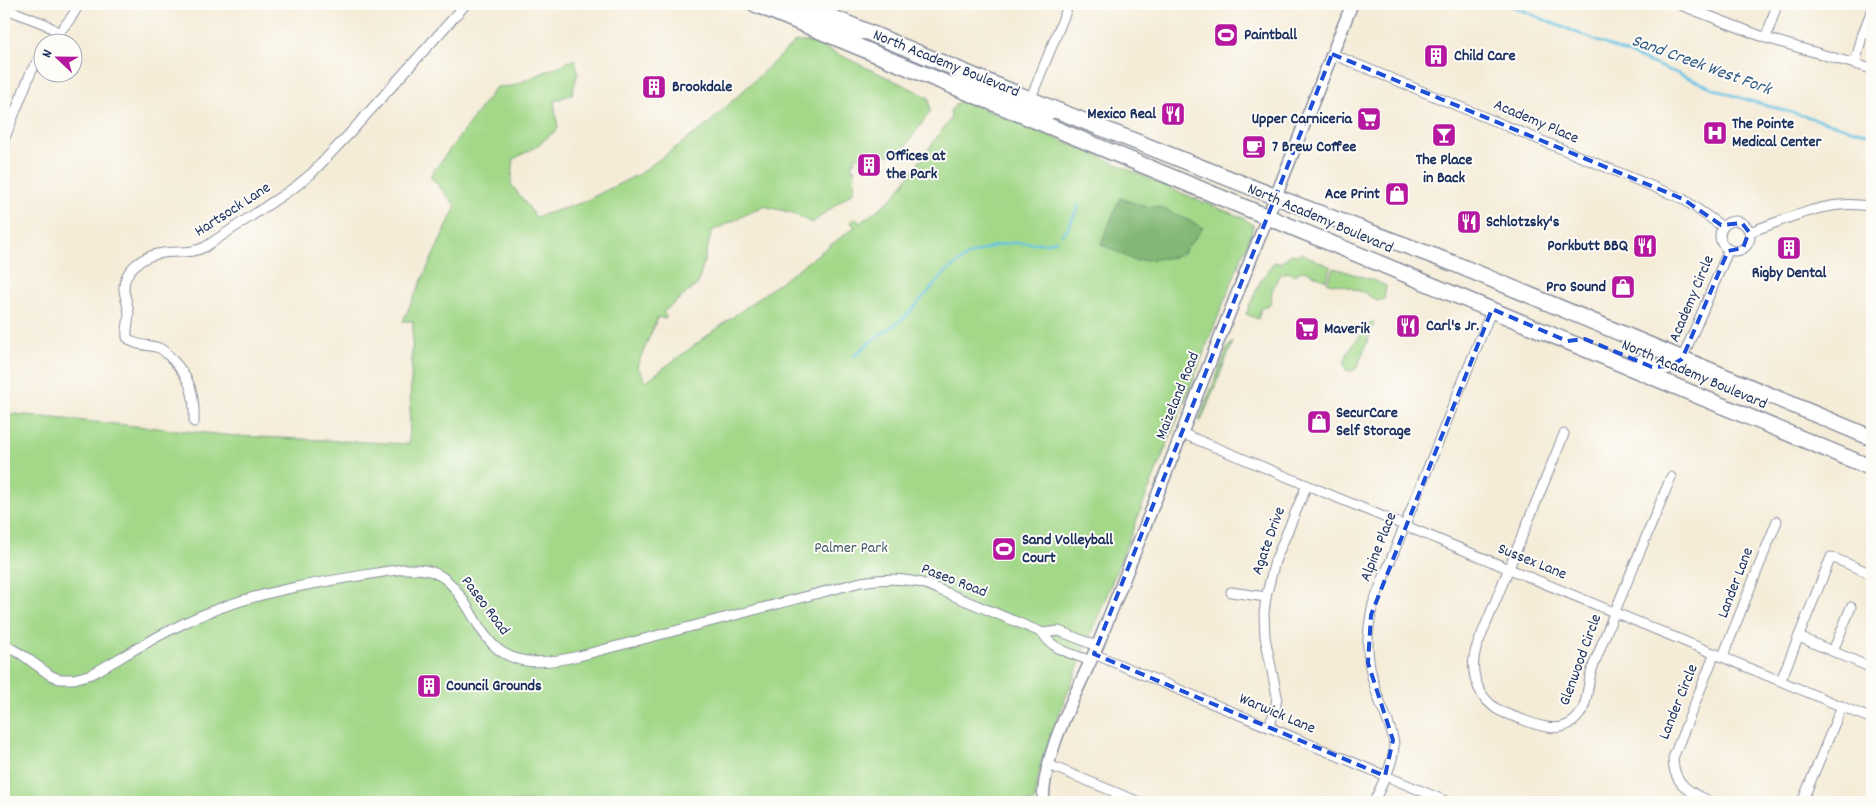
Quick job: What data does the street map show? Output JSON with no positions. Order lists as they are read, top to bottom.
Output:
{
  "streets": {
    "highway": ["North Academy Boulevard"],
    "main road": ["Maizeland Road"],
    "street": [
      "Academy Place",
      "Hartsock Lane",
      "Academy Circle",
      "Agate Drive",
      "Alpine Place",
      "Sussex Lane",
      "Paseo Road",
      "Lander Lane",
      "Glenwood Circle",
      "Lander Circle",
      "Warwick Lane"
    ]
  },
  "crossings": [
    ["North Academy Boulevard", "Academy Circle"],
    ["North Academy Boulevard", "Maizeland Road"],
    ["North Academy Boulevard", "Alpine Place"],
    ["Academy Place", "Academy Circle"],
    ["Academy Place", "Maizeland Road"],
    ["Maizeland Road", "Sussex Lane"],
    ["Maizeland Road", "Paseo Road"],
    ["Maizeland Road", "Warwick Lane"],
    ["Agate Drive", "Sussex Lane"],
    ["Agate Drive", "Warwick Lane"],
    ["Alpine Place", "Sussex Lane"],
    ["Alpine Place", "Warwick Lane"],
    ["Sussex Lane", "Lander Lane"],
    ["Sussex Lane", "Glenwood Circle"],
    ["Sussex Lane", "Lander Circle"],
    ["Paseo Road", "Warwick Lane"],
    ["Lander Lane", "Lander Circle"]
  ],
  "water": ["Sand Creek West Fork"],
  "parks": ["Palmer Park"],
  "places": {
    "sports": ["Paintball", "Sand Volleyball Court"],
    "building": [
      "Child Care",
      "Brookdale",
      "Offices at the Park",
      "Rigby Dental",
      "Council Grounds"
    ],
    "restaurant": [
      "Mexico Real",
      "Schlotzsky's",
      "Porkbutt BBQ",
      "Carl's Jr."
    ],
    "supermarket": ["Upper Carniceria", "Maverik"],
    "hospital": ["The Pointe Medical Center"],
    "bar": ["The Place in Back"],
    "cafe": ["7 Brew Coffee"],
    "shop": ["Ace Print", "Pro Sound", "SecurCare Self Storage"]
  },
  "north": "left"
}
